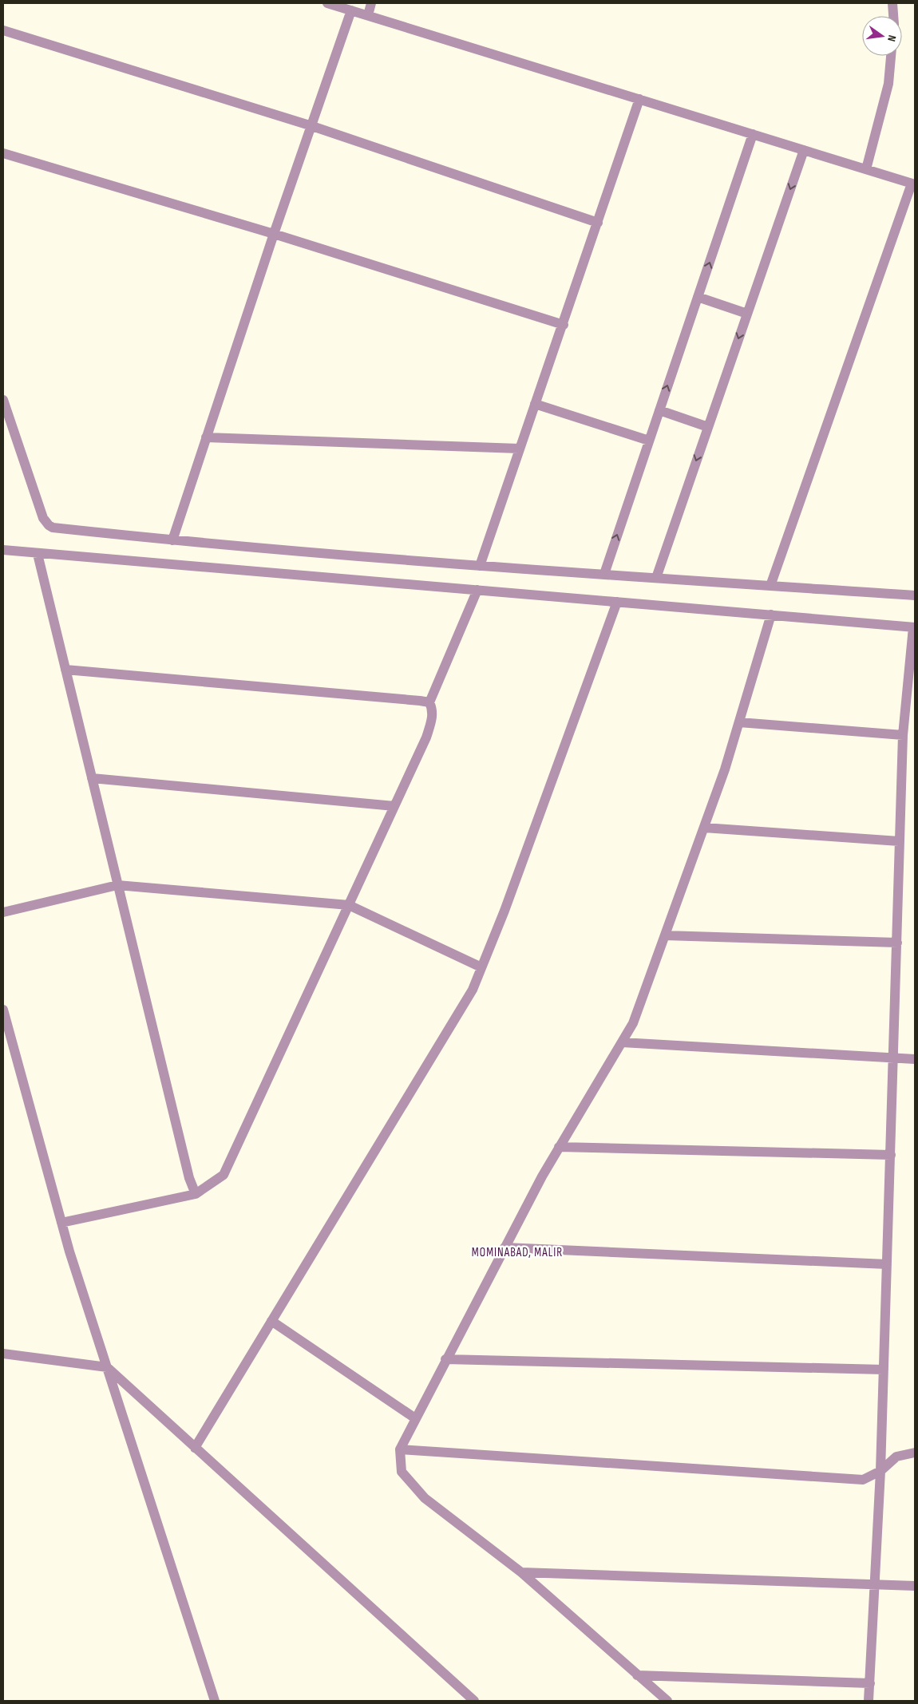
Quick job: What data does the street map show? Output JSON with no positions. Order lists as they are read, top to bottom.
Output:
{
  "districts": ["MOMINABAD, MALIR"],
  "north": "right"
}
